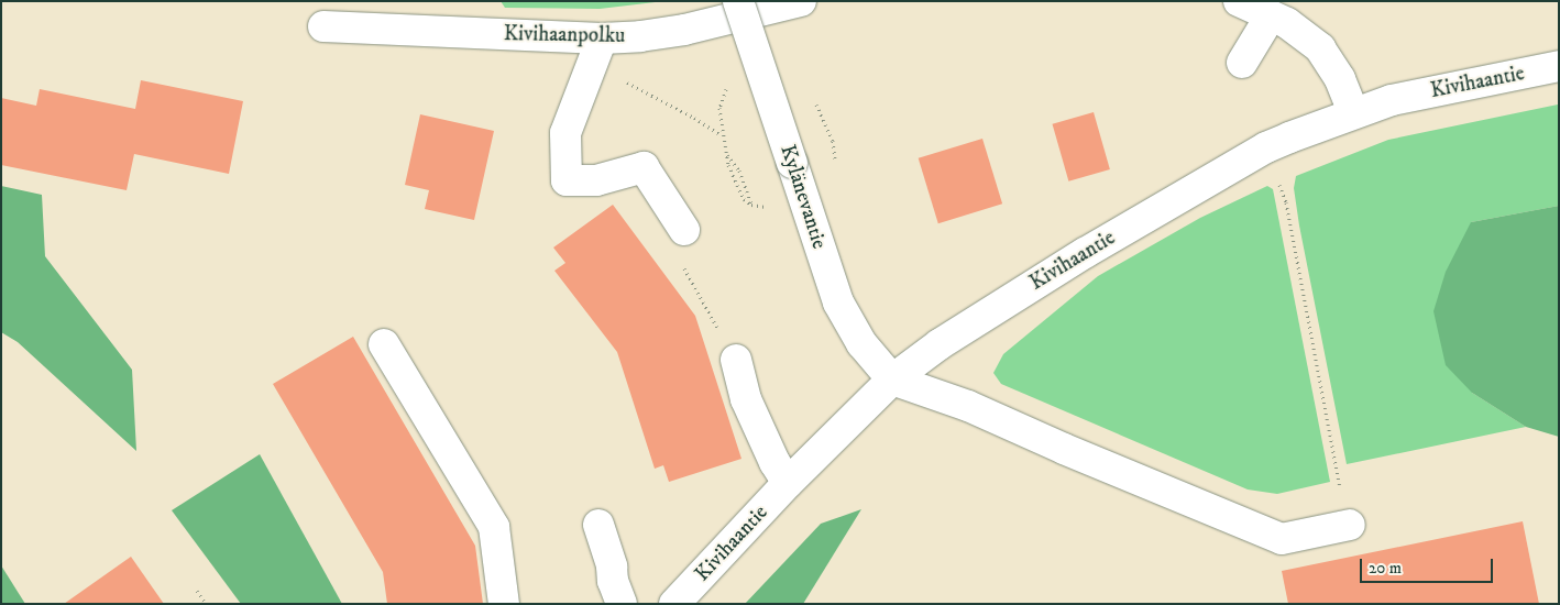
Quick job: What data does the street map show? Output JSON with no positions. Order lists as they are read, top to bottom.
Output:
{
  "streets": {
    "street": ["Kivihaanpolku", "Kivihaantie", "Kylänevantie"]
  },
  "crossings": [
    ["Kivihaantie", "Kylänevantie"]
  ],
  "scale_bar": "20 m"
}
